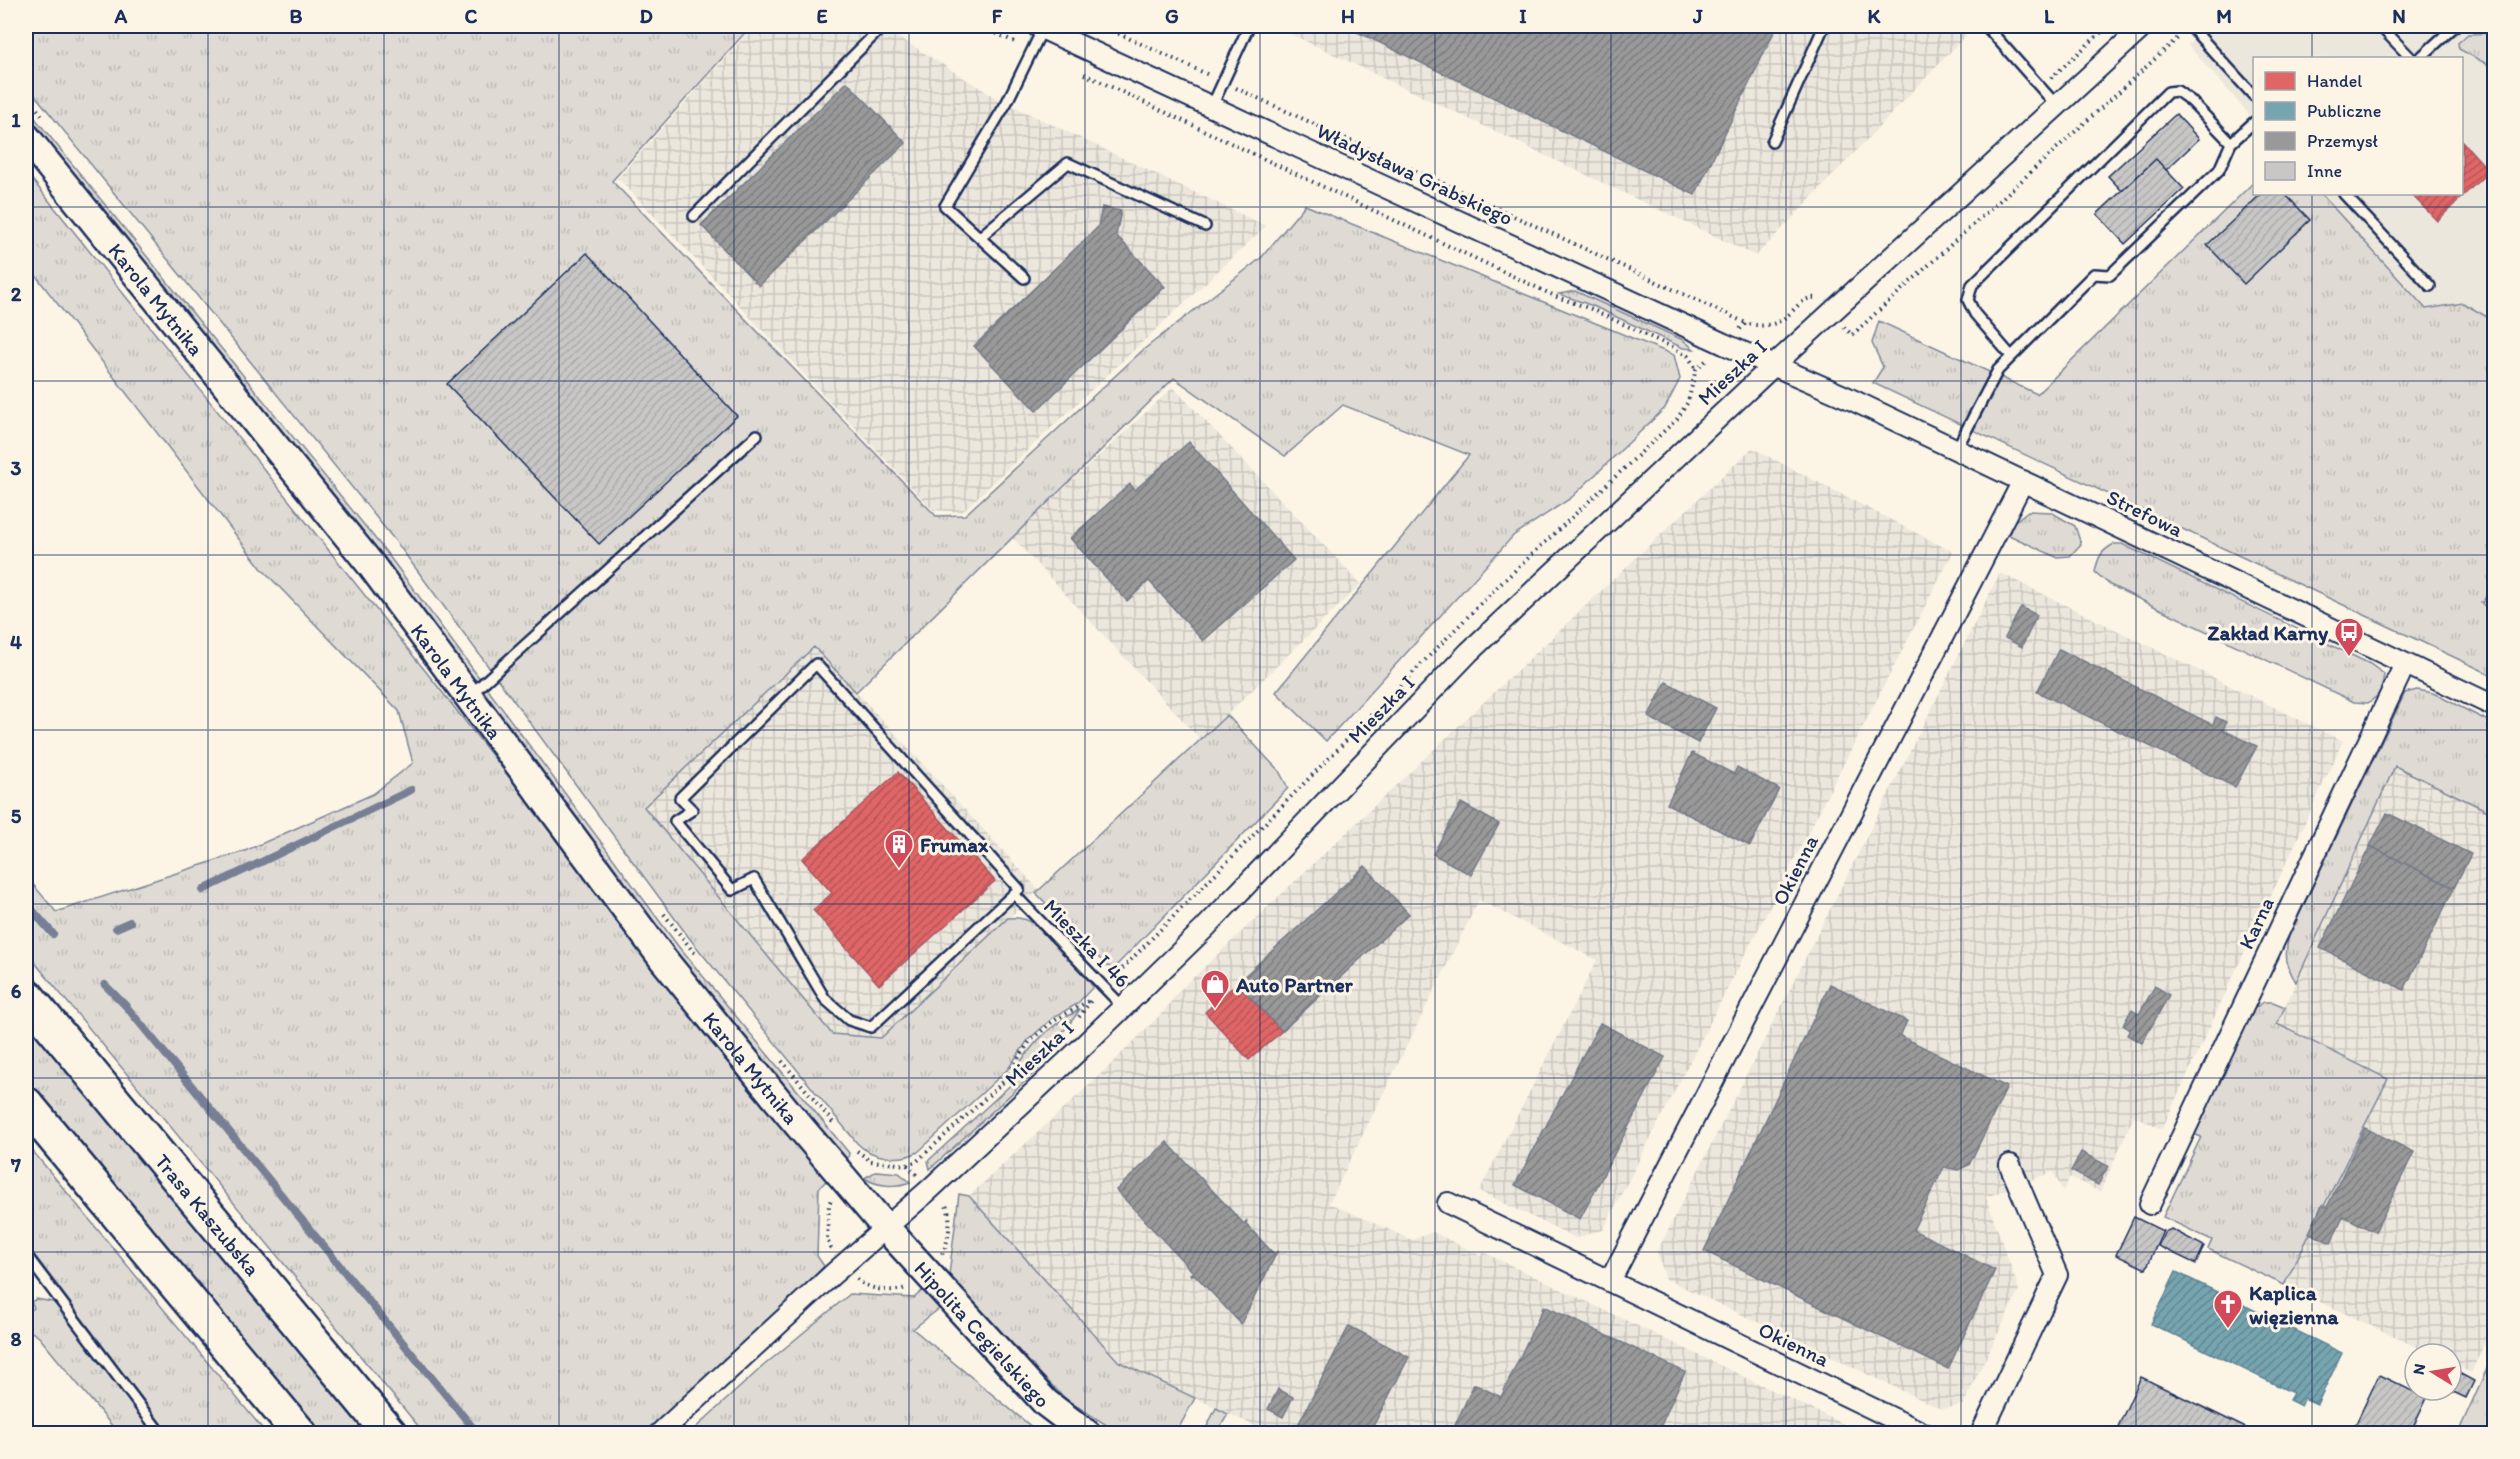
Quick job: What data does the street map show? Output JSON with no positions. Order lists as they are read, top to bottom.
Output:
{
  "streets": {
    "highway": ["Trasa Kaszubska"],
    "street": [
      "Władysława Grabskiego",
      "Karola Mytnika",
      "Mieszka I",
      "Strefowa",
      "Okienna",
      "Karna",
      "Hipolita Cegielskiego"
    ],
    "lane": ["Mieszka I 46"]
  },
  "crossings": [
    ["Władysława Grabskiego", "Mieszka I"],
    ["Władysława Grabskiego", "Strefowa"],
    ["Karola Mytnika", "Mieszka I"],
    ["Karola Mytnika", "Hipolita Cegielskiego"],
    ["Mieszka I", "Strefowa"],
    ["Mieszka I", "Mieszka I 46"],
    ["Mieszka I", "Hipolita Cegielskiego"],
    ["Strefowa", "Okienna"],
    ["Strefowa", "Karna"]
  ],
  "places": {
    "bus stop": ["Zakład Karny"],
    "building": ["Frumax"],
    "shop": ["Auto Partner"],
    "church": ["Kaplica więzienna"]
  },
  "legend": [
    "Handel",
    "Publiczne",
    "Przemysł",
    "Inne"
  ],
  "north": "left",
  "grid": {
    "columns": [
      "A",
      "B",
      "C",
      "D",
      "E",
      "F",
      "G",
      "H",
      "I",
      "J",
      "K",
      "L",
      "M",
      "N"
    ],
    "rows": [
      "1",
      "2",
      "3",
      "4",
      "5",
      "6",
      "7",
      "8"
    ]
  }
}
